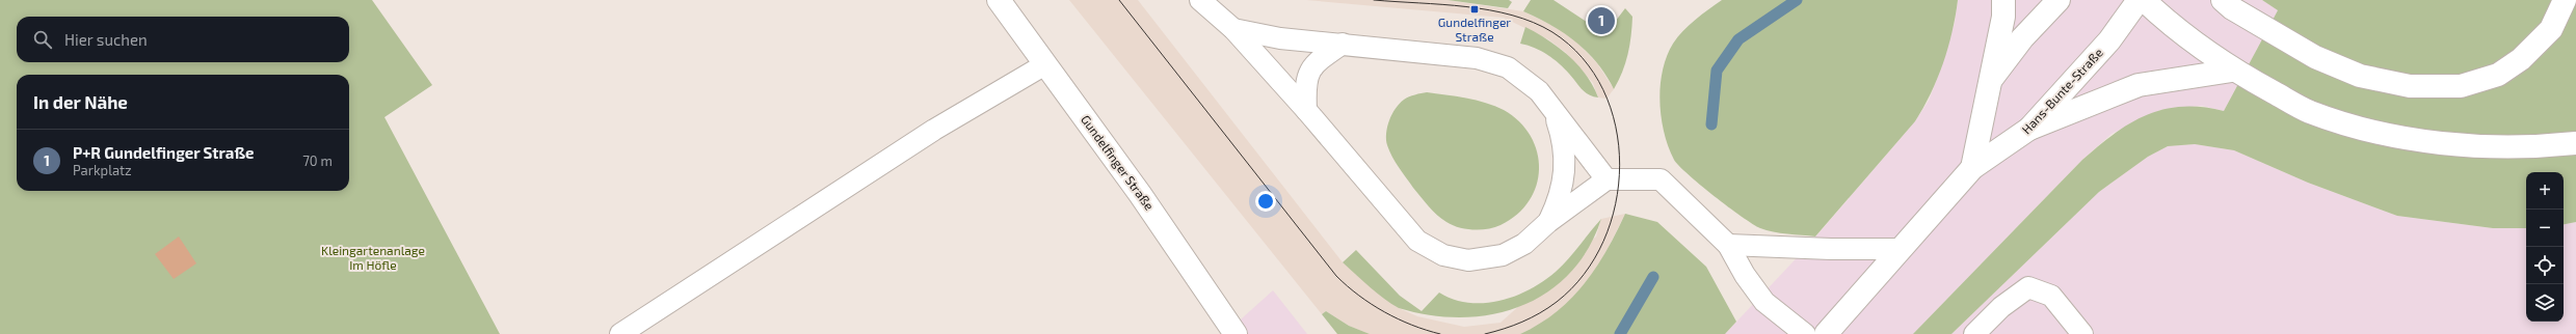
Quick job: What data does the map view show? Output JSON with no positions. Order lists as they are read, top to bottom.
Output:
{
  "streets": {
    "main road": ["Hans-Bunte-Straße", "Gundelfinger Straße"]
  },
  "parks": ["Kleingartenanlage Im Höfle"],
  "places": {
    "transit": ["Gundelfinger Straße"]
  },
  "page": {
    "pins": "1",
    "search": "Hier suchen",
    "heading": "In der Nähe",
    "list": [
      {
        "mark": "1",
        "name": "P+R Gundelfinger Straße",
        "note": "Parkplatz",
        "value": "70 m"
      }
    ],
    "map_buttons": ["+", "−"]
  }
}
